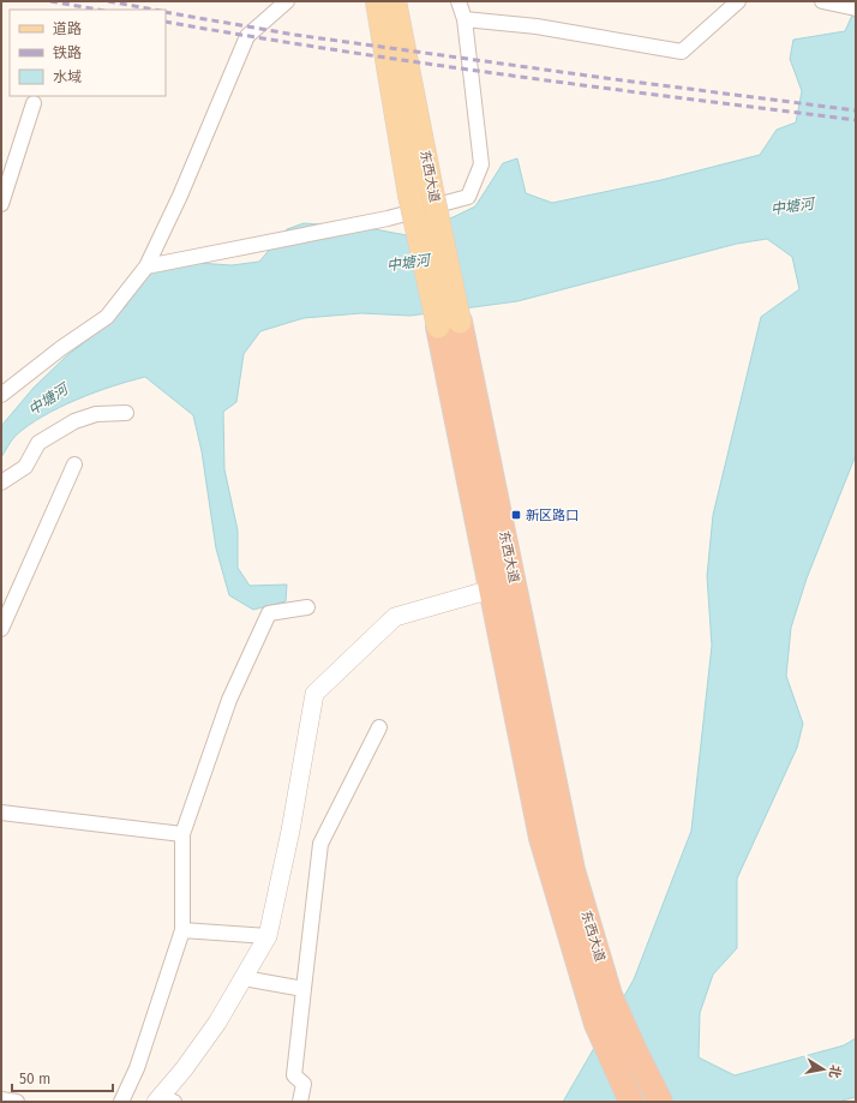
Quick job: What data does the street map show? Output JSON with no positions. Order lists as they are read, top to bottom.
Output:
{
  "streets": {
    "highway": ["东西大道"]
  },
  "water": ["中塘河"],
  "places": {
    "transit": ["新区路口"]
  },
  "legend": ["道路", "铁路", "水域"],
  "scale_bar": "50 m",
  "north": "right"
}
